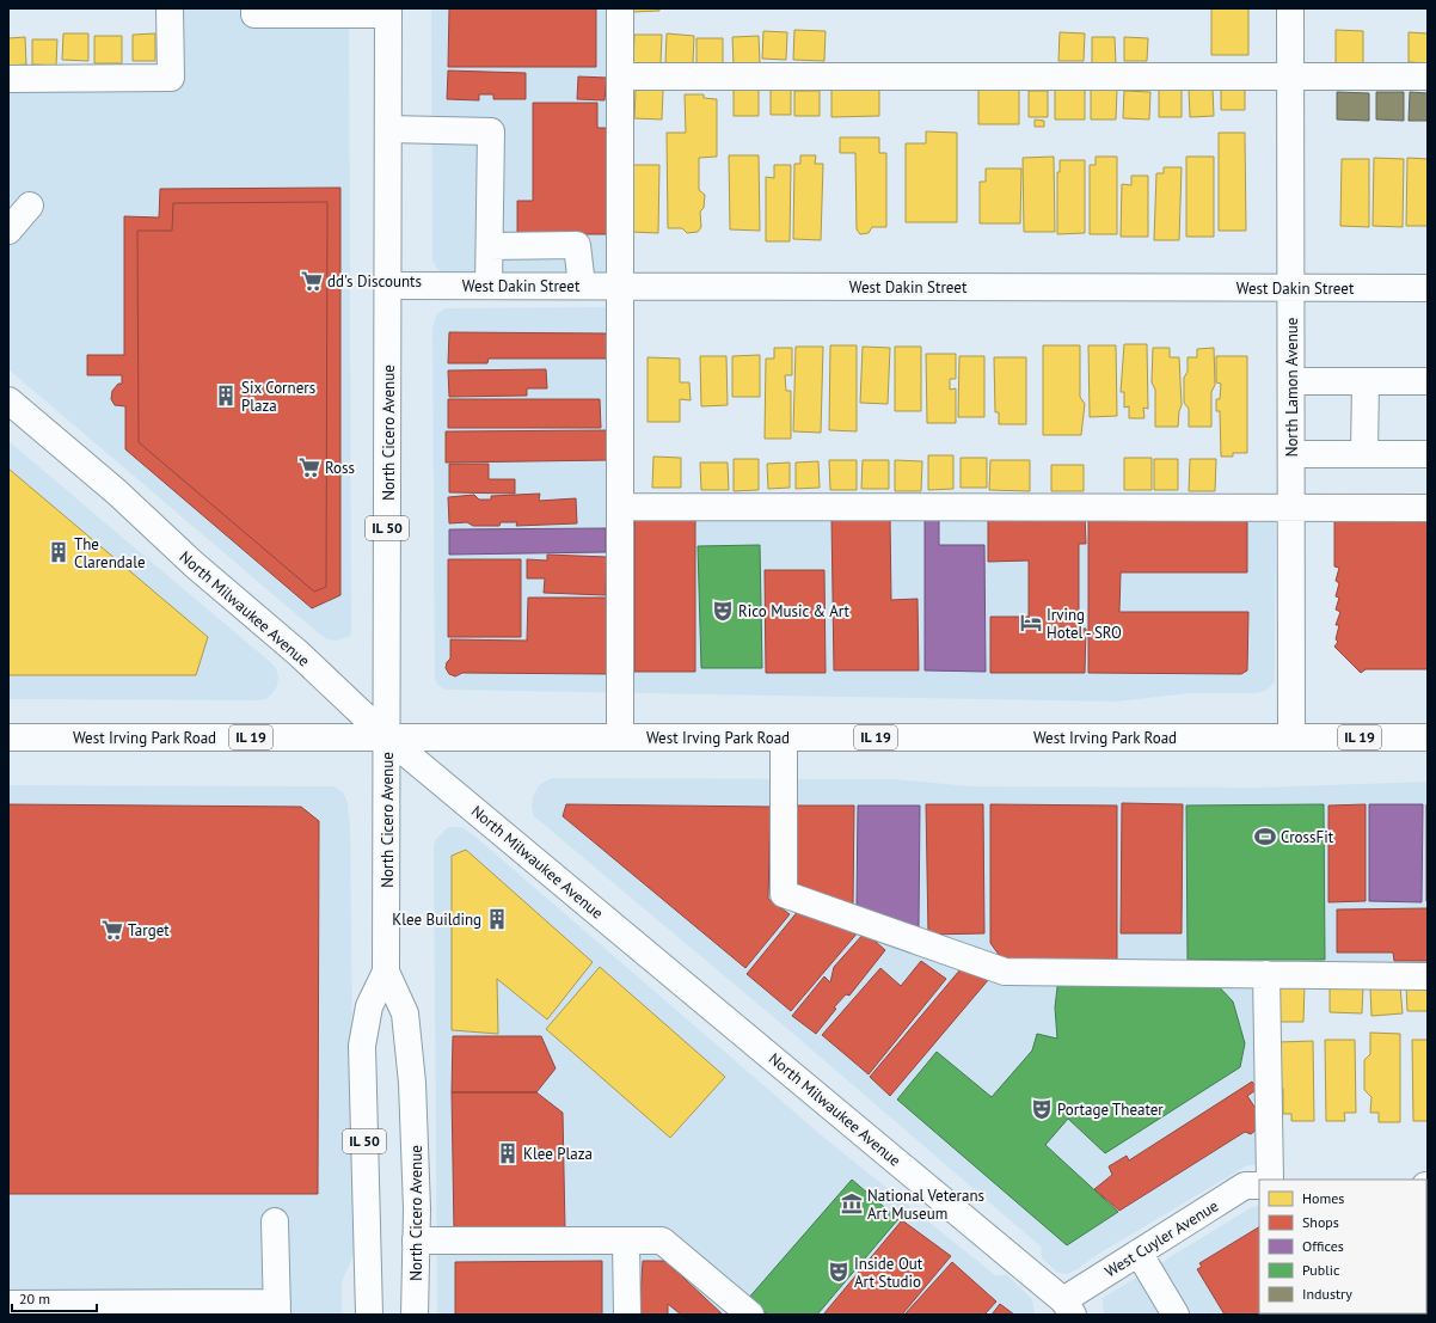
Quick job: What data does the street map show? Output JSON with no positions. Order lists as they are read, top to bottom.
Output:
{
  "streets": {
    "main road": [
      "West Dakin Street",
      "North Lamon Avenue",
      "North Cicero Avenue",
      "IL 50",
      "North Milwaukee Avenue",
      "West Irving Park Road",
      "IL 19",
      "West Cuyler Avenue"
    ]
  },
  "crossings": [
    ["West Dakin Street", "North Lamon Avenue"],
    ["West Dakin Street", "North Cicero Avenue"],
    ["North Lamon Avenue", "West Irving Park Road"],
    ["North Cicero Avenue", "North Milwaukee Avenue"],
    ["North Cicero Avenue", "West Irving Park Road"],
    ["North Milwaukee Avenue", "West Irving Park Road"],
    ["North Milwaukee Avenue", "West Cuyler Avenue"]
  ],
  "places": {
    "supermarket": ["dd's Discounts", "Ross", "Target"],
    "building": [
      "Six Corners Plaza",
      "The Clarendale",
      "Klee Building",
      "Klee Plaza"
    ],
    "theatre": ["Rico Music & Art", "Portage Theater", "Inside Out Art Studio"],
    "hotel": ["Irving Hotel - SRO"],
    "sports": ["CrossFit"],
    "museum": ["National Veterans Art Museum"]
  },
  "legend": [
    "Homes",
    "Shops",
    "Offices",
    "Public",
    "Industry"
  ],
  "scale_bar": "20 m"
}
